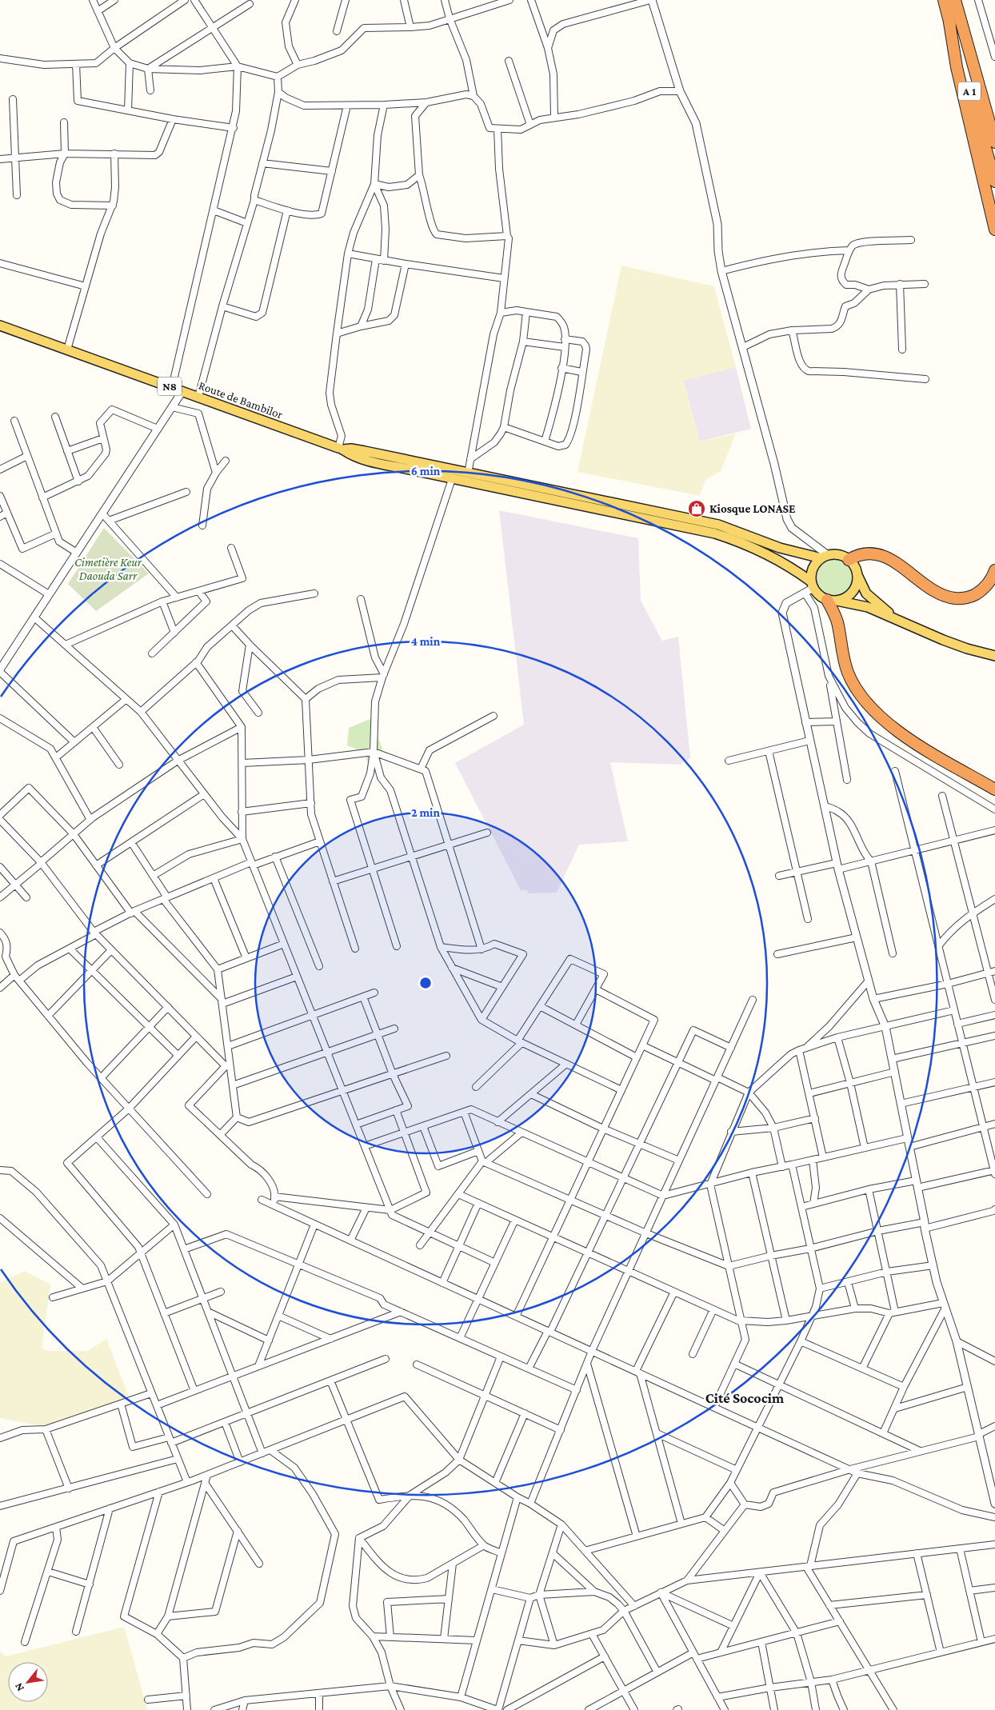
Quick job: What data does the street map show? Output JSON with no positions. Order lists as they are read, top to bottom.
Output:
{
  "streets": {
    "highway": ["A 1"],
    "main road": ["N8", "Route de Bambilor"]
  },
  "districts": ["Cité Sococim"],
  "parks": ["Cimetière Keur Daouda Sarr"],
  "places": {
    "shop": ["Kiosque LONASE"]
  },
  "north": "bottom left",
  "rings": ["6 min", "4 min", "2 min"]
}
